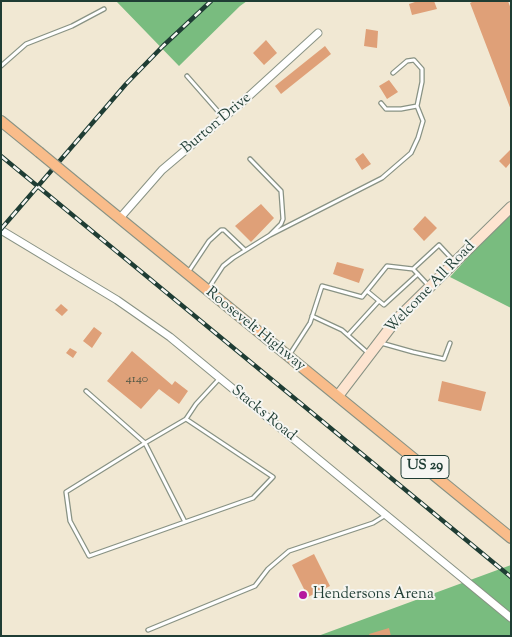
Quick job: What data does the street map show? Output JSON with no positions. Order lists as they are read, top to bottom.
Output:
{
  "streets": {
    "main road": ["Roosevelt Highway", "US 29"],
    "street": ["Burton Drive", "Welcome All Road", "Stacks Road"]
  },
  "crossings": [
    ["Burton Drive", "Roosevelt Highway"],
    ["Welcome All Road", "Roosevelt Highway"]
  ],
  "places": ["Hendersons Arena"],
  "house_numbers": ["4140"]
}
